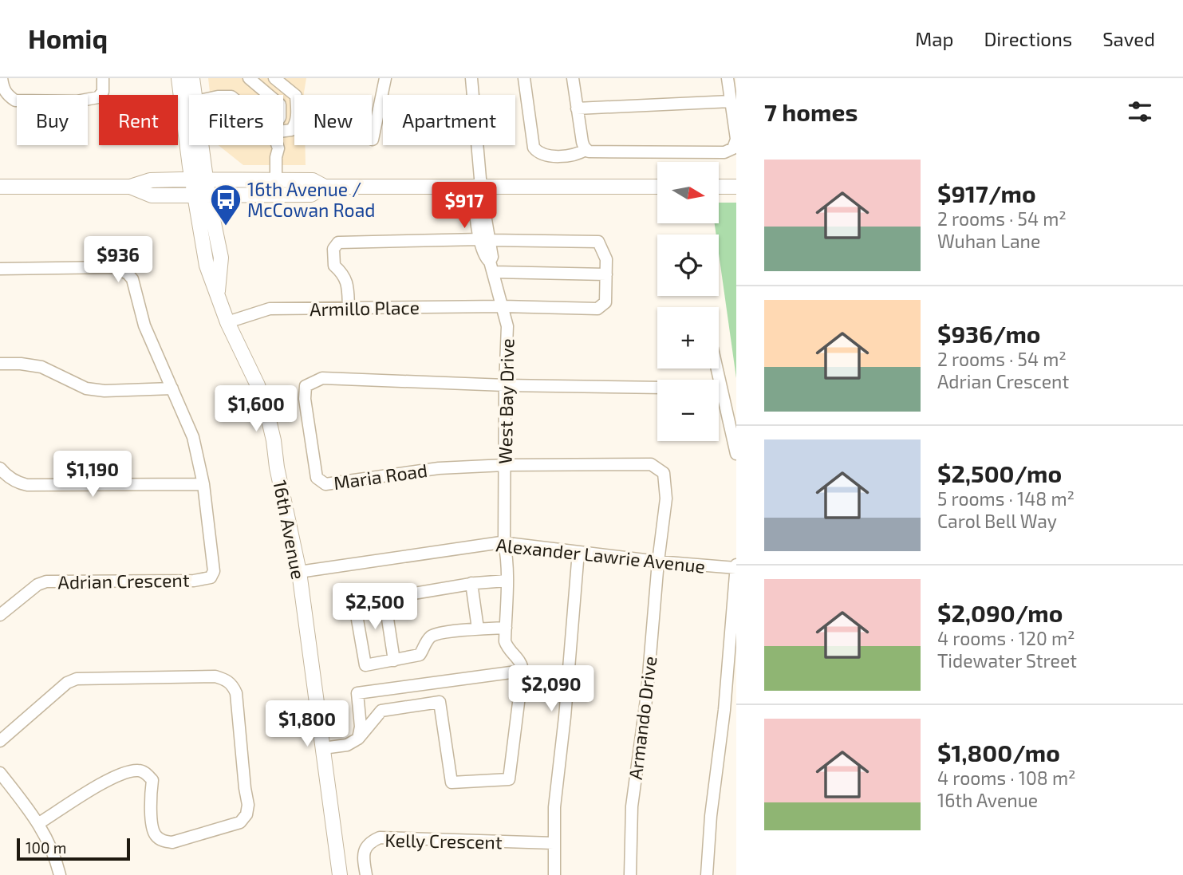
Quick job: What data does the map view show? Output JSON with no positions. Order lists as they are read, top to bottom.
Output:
{
  "streets": {
    "main road": ["16th Avenue"],
    "street": [
      "Armillo Place",
      "West Bay Drive",
      "Maria Road",
      "Alexander Lawrie Avenue",
      "Adrian Crescent",
      "Armando Drive",
      "Kelly Crescent"
    ]
  },
  "crossings": [
    ["Armillo Place", "West Bay Drive"],
    ["Armillo Place", "16th Avenue"],
    ["West Bay Drive", "Maria Road"],
    ["West Bay Drive", "Alexander Lawrie Avenue"],
    ["Maria Road", "Alexander Lawrie Avenue"],
    ["Maria Road", "Armando Drive"],
    ["16th Avenue", "Alexander Lawrie Avenue"],
    ["Alexander Lawrie Avenue", "Armando Drive"]
  ],
  "places": {
    "bus stop": ["16th Avenue / McCowan Road"]
  },
  "scale_bar": "100 m",
  "north": "right",
  "page": {
    "header": "Homiq",
    "nav": ["Map", "Directions", "Saved"],
    "heading": "7 homes",
    "chip": [
      "Buy",
      "Rent",
      "Filters",
      "New",
      "Apartment"
    ],
    "list": [
      {
        "name": "$917/mo",
        "note": "2 rooms · 54 m² · Wuhan Lane"
      },
      {
        "name": "$936/mo",
        "note": "2 rooms · 54 m² · Adrian Crescent"
      },
      {
        "name": "$2,500/mo",
        "note": "5 rooms · 148 m² · Carol Bell Way"
      },
      {
        "name": "$2,090/mo",
        "note": "4 rooms · 120 m² · Tidewater Street"
      },
      {
        "name": "$1,800/mo",
        "note": "4 rooms · 108 m² · 16th Avenue"
      }
    ],
    "map_buttons": ["+", "−"],
    "price": [
      "$917",
      "$936",
      "$1,600",
      "$1,190",
      "$2,500",
      "$2,090",
      "$1,800"
    ],
    "scale": "100 m"
  }
}
